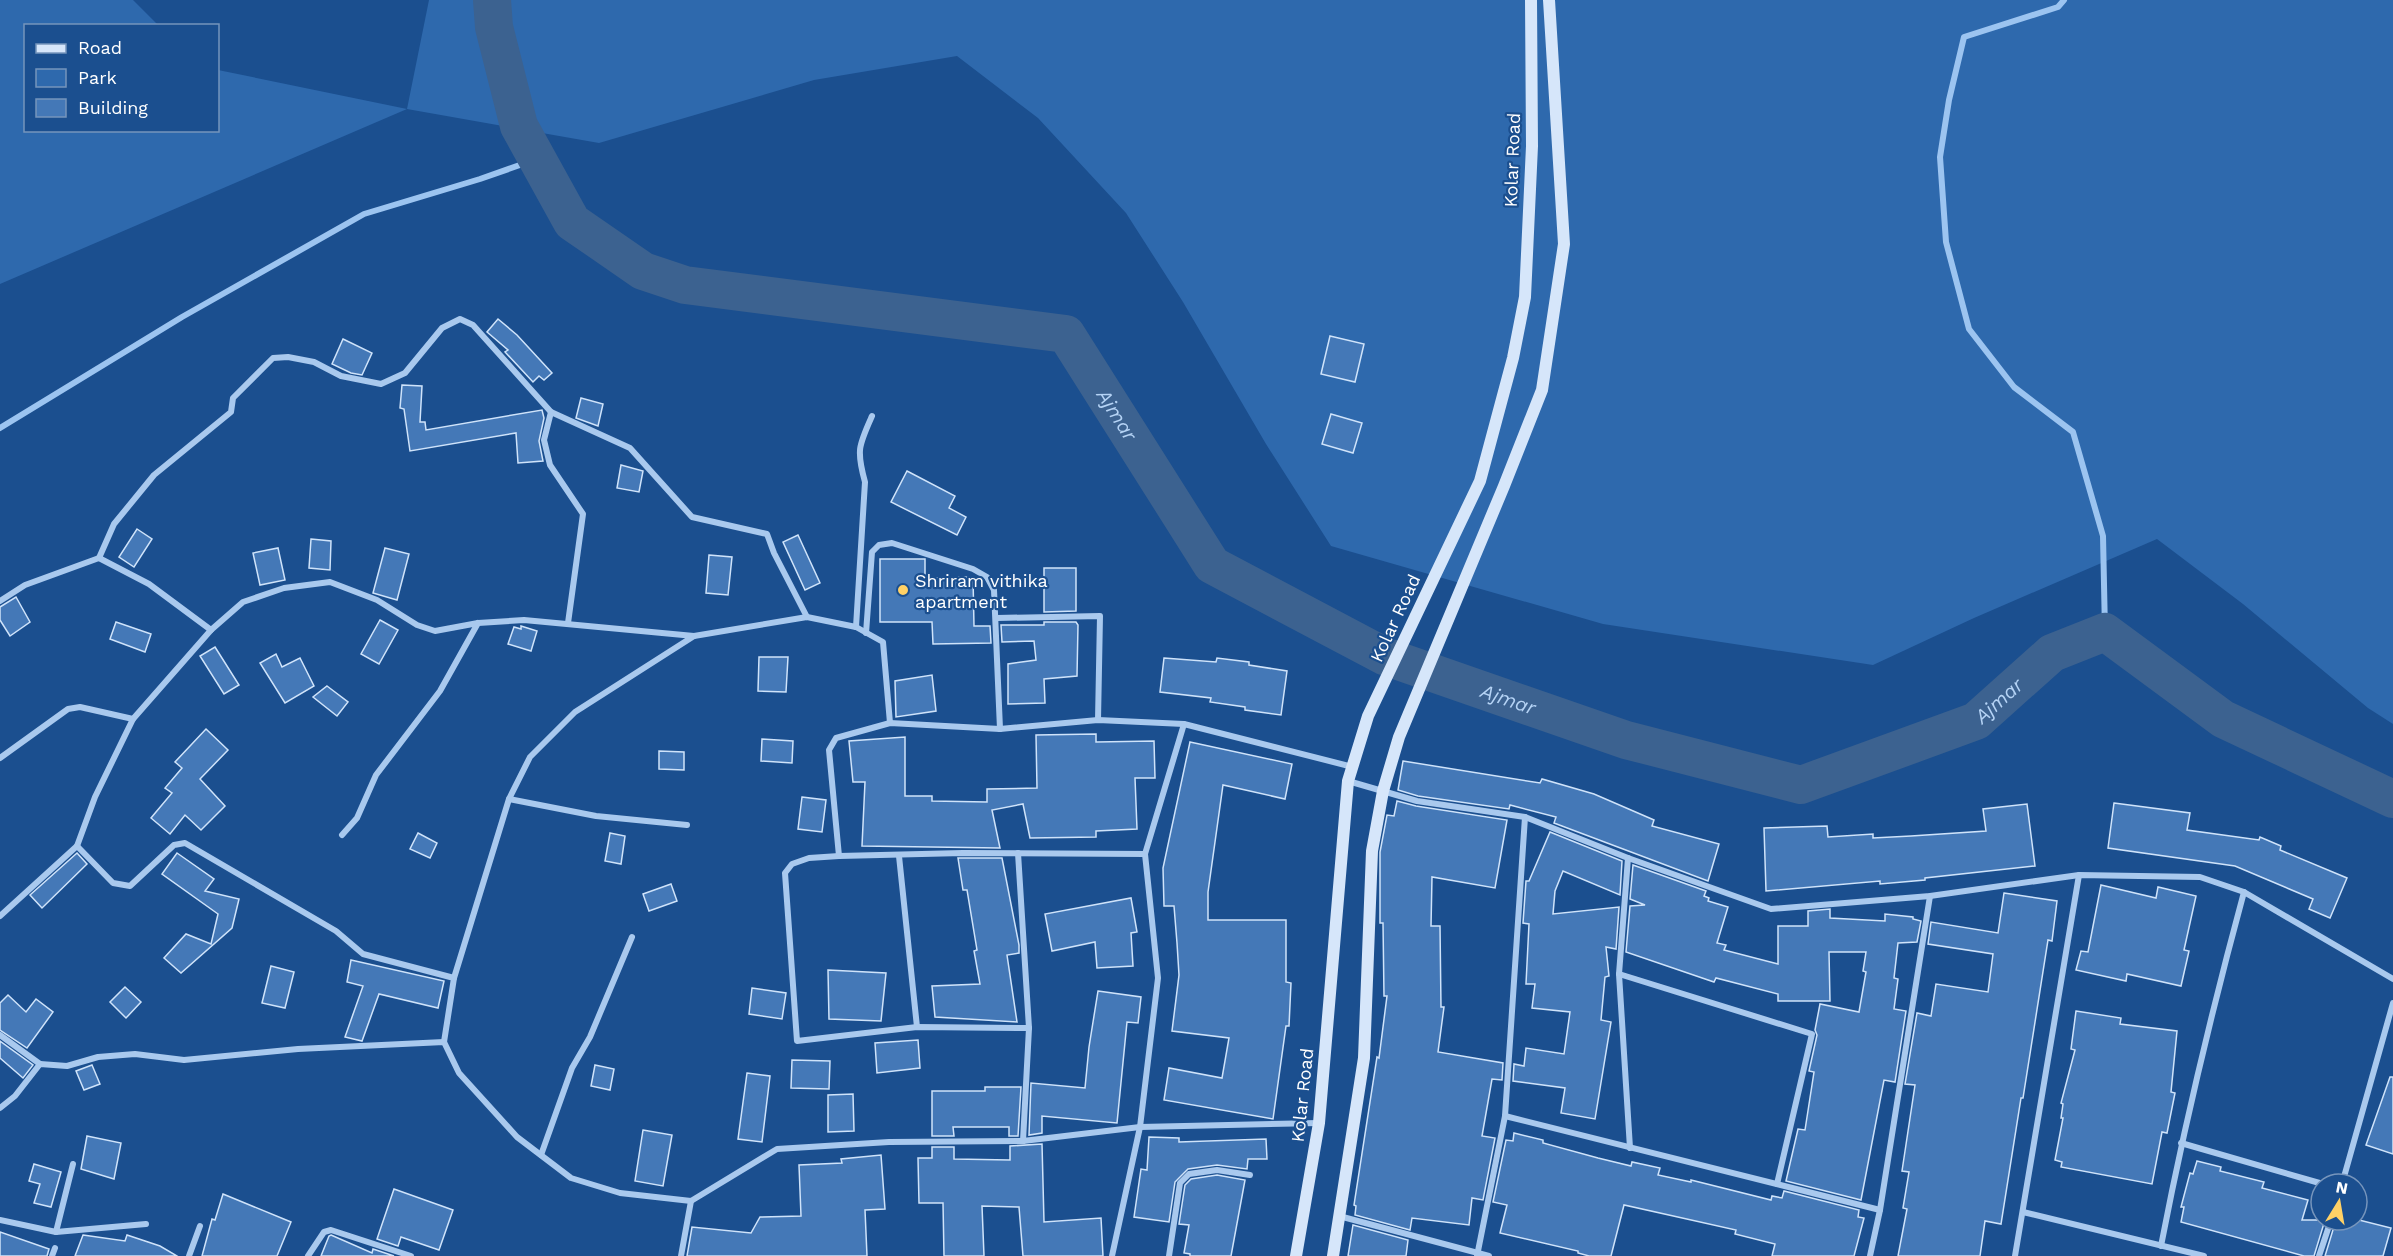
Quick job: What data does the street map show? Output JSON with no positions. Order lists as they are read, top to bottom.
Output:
{
  "streets": {
    "main road": ["Kolar Road"]
  },
  "water": ["Ajmar"],
  "places": ["Shriram vithika apartment"],
  "legend": ["Road", "Park", "Building"],
  "north": "top"
}
